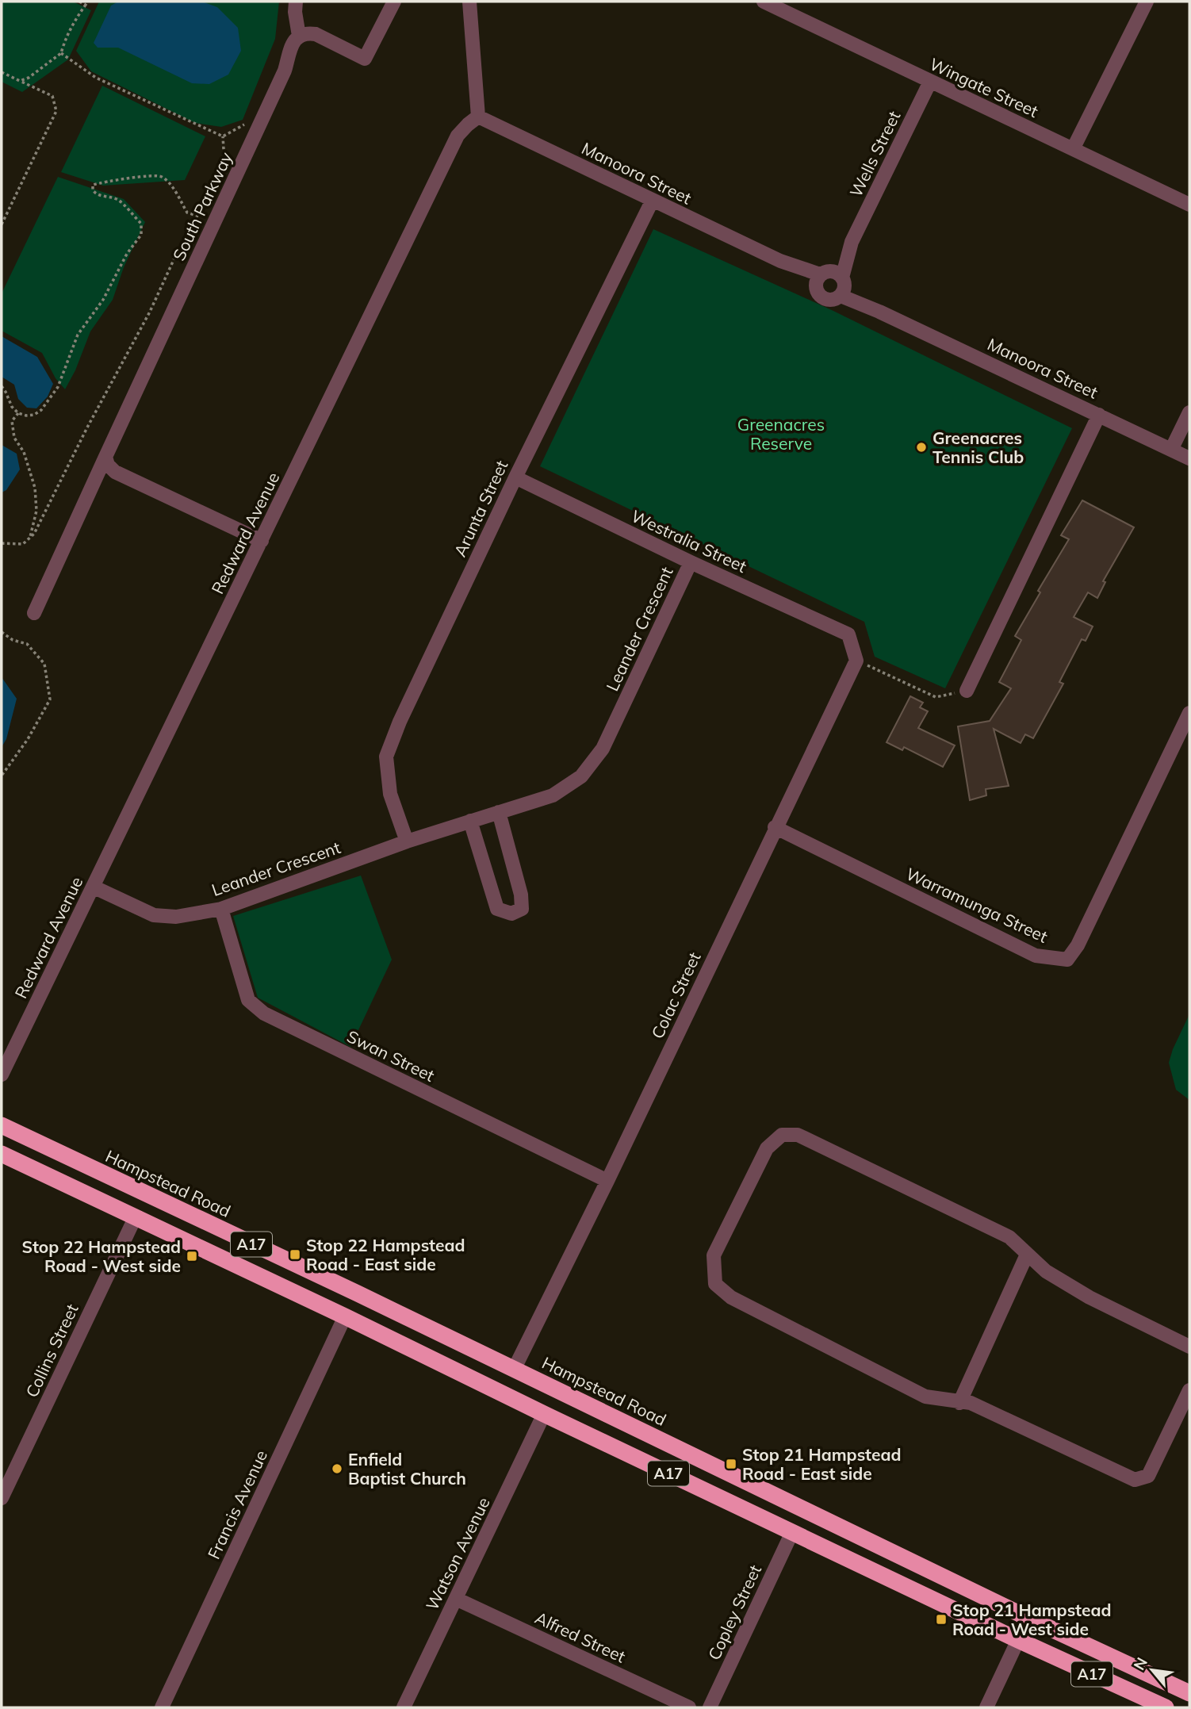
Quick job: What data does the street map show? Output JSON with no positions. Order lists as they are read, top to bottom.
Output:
{
  "streets": {
    "highway": ["Hampstead Road", "A17"],
    "street": [
      "Wingate Street",
      "Wells Street",
      "Manoora Street",
      "South Parkway",
      "Arunta Street",
      "Redward Avenue",
      "Westralia Street",
      "Leander Crescent",
      "Warramunga Street",
      "Colac Street",
      "Swan Street",
      "Collins Street",
      "Francis Avenue",
      "Watson Avenue",
      "Copley Street",
      "Alfred Street"
    ]
  },
  "crossings": [
    ["Wingate Street", "Wells Street"],
    ["Wells Street", "Manoora Street"],
    ["Manoora Street", "Arunta Street"],
    ["Manoora Street", "Redward Avenue"],
    ["Arunta Street", "Westralia Street"],
    ["Arunta Street", "Leander Crescent"],
    ["Redward Avenue", "Leander Crescent"],
    ["Westralia Street", "Leander Crescent"],
    ["Westralia Street", "Colac Street"],
    ["Leander Crescent", "Swan Street"],
    ["Warramunga Street", "Colac Street"],
    ["Colac Street", "Swan Street"],
    ["Colac Street", "Hampstead Road"],
    ["A17", "Collins Street"],
    ["A17", "Francis Avenue"],
    ["A17", "Watson Avenue"],
    ["A17", "Copley Street"],
    ["Watson Avenue", "Alfred Street"]
  ],
  "parks": ["Greenacres Reserve"],
  "places": {
    "other": ["Greenacres Tennis Club", "Enfield Baptist Church"],
    "transit": [
      "Stop 22 Hampstead Road - East side",
      "Stop 22 Hampstead Road - West side",
      "Stop 21 Hampstead Road - East side",
      "Stop 21 Hampstead Road - West side"
    ]
  },
  "north": "top left"
}
